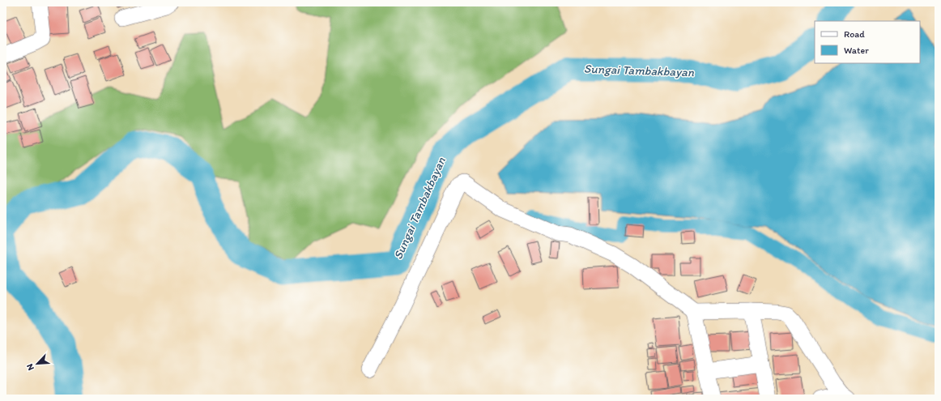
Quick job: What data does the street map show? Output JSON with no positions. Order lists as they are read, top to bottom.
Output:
{
  "water": ["Sungai Tambakbayan"],
  "legend": ["Road", "Water"],
  "north": "bottom left"
}
